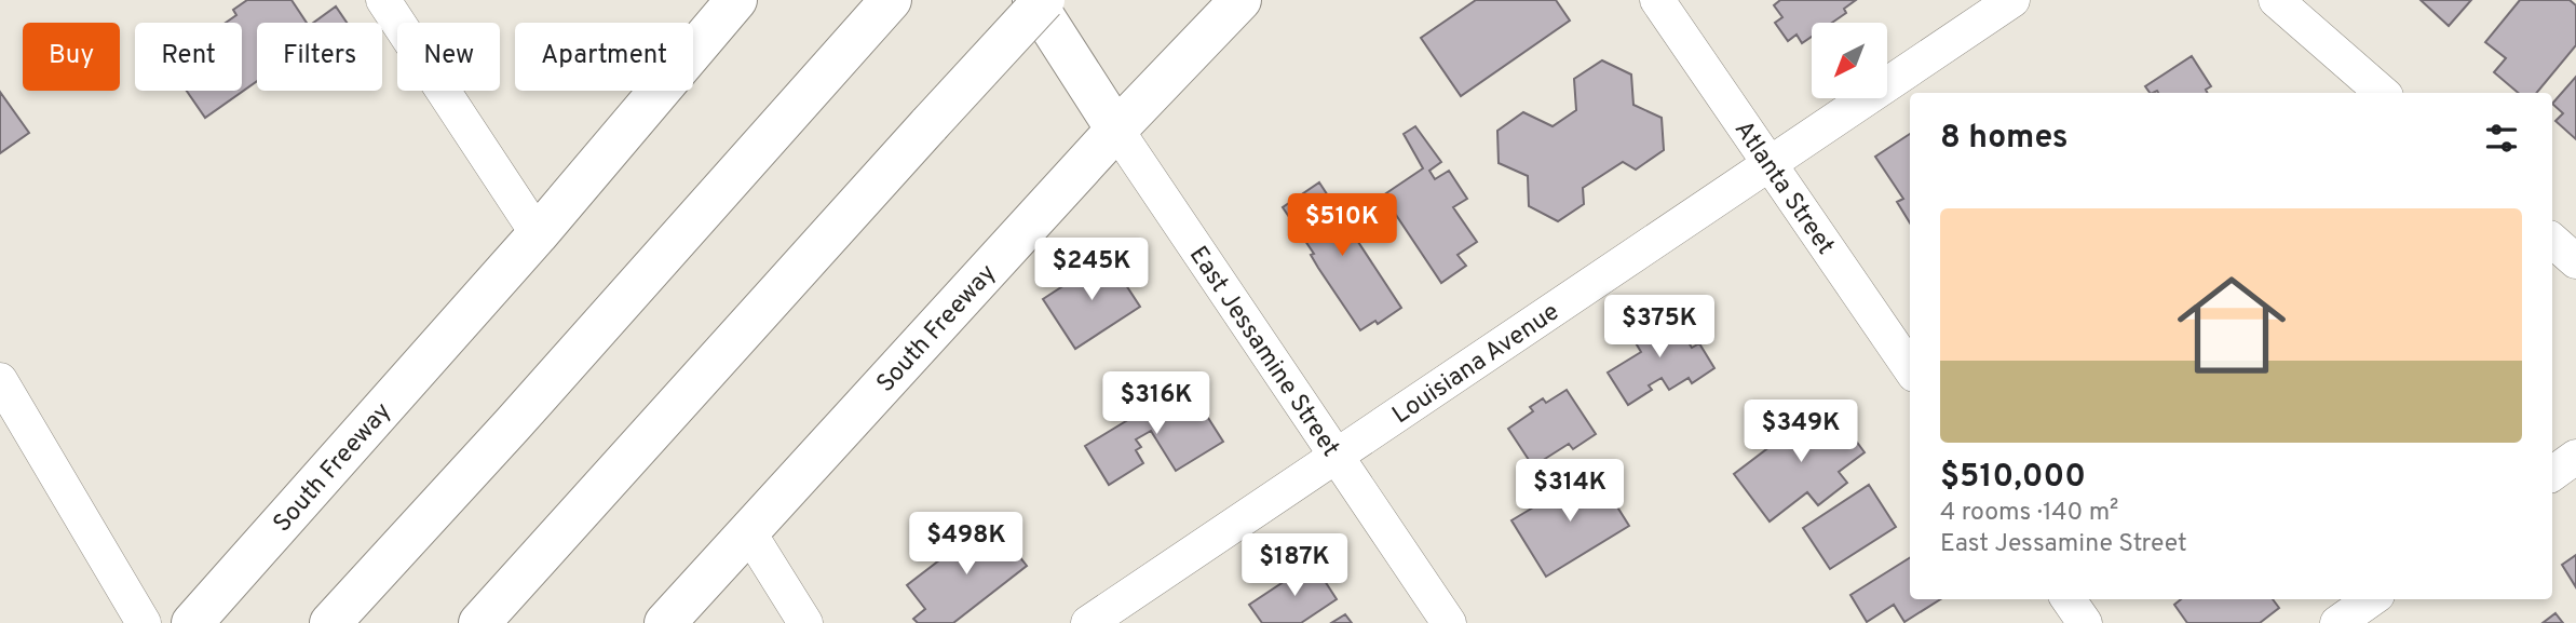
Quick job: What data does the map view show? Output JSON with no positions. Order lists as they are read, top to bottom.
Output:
{
  "streets": {
    "main road": ["South Freeway", "East Jessamine Street"],
    "street": ["Atlanta Street", "Louisiana Avenue"]
  },
  "crossings": [
    ["Atlanta Street", "Louisiana Avenue"],
    ["South Freeway", "East Jessamine Street"],
    ["East Jessamine Street", "Louisiana Avenue"]
  ],
  "north": "bottom left",
  "page": {
    "chip": [
      "Buy",
      "Rent",
      "Filters",
      "New",
      "Apartment"
    ],
    "heading": "8 homes",
    "list": [
      {
        "name": "$510,000",
        "note": "4 rooms · 140 m² · East Jessamine Street"
      }
    ],
    "price": [
      "$510K",
      "$245K",
      "$375K",
      "$316K",
      "$349K",
      "$314K",
      "$498K",
      "$187K"
    ]
  }
}
